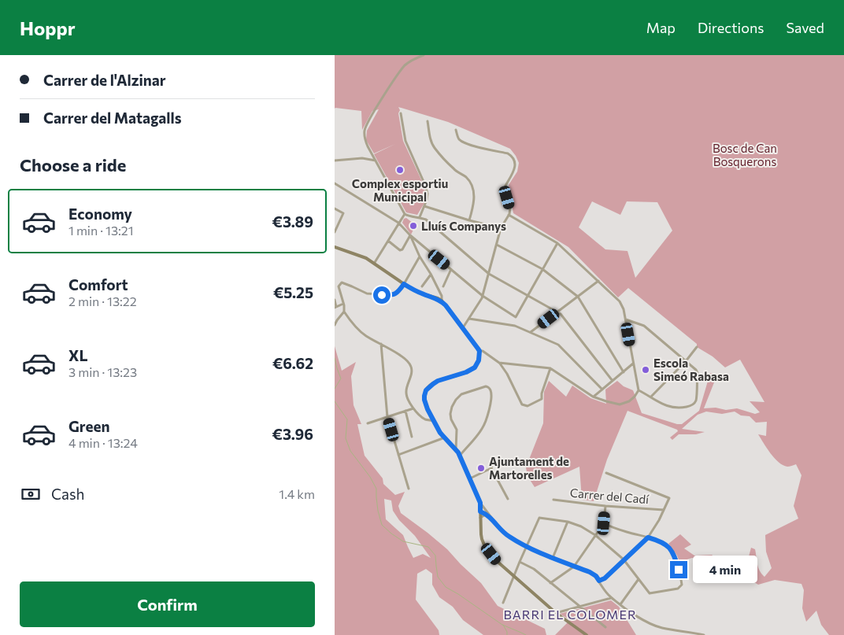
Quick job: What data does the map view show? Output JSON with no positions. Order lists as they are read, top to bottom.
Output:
{
  "streets": {
    "street": ["Carrer del Cadí"]
  },
  "districts": ["BARRI EL COLOMER"],
  "parks": ["Bosc de Can Bosquerons"],
  "places": [
    "Complex esportiu Municipal",
    "Lluís Companys",
    "Escola Simeó Rabasa",
    "Ajuntament de Martorelles"
  ],
  "page": {
    "header": "Hoppr",
    "nav": ["Map", "Directions", "Saved"],
    "banner": ["Carrer de l'Alzinar", "Carrer del Matagalls"],
    "heading": "Choose a ride",
    "list": [
      {
        "name": "Economy",
        "note": "1 min · 13:21",
        "value": "€3.89"
      },
      {
        "name": "Comfort",
        "note": "2 min · 13:22",
        "value": "€5.25"
      },
      {
        "name": "XL",
        "note": "3 min · 13:23",
        "value": "€6.62"
      },
      {
        "name": "Green",
        "note": "4 min · 13:24",
        "value": "€3.96"
      }
    ],
    "pay": ["Cash", "1.4 km"],
    "bubble": "4 min",
    "buttons": "Confirm"
  }
}
